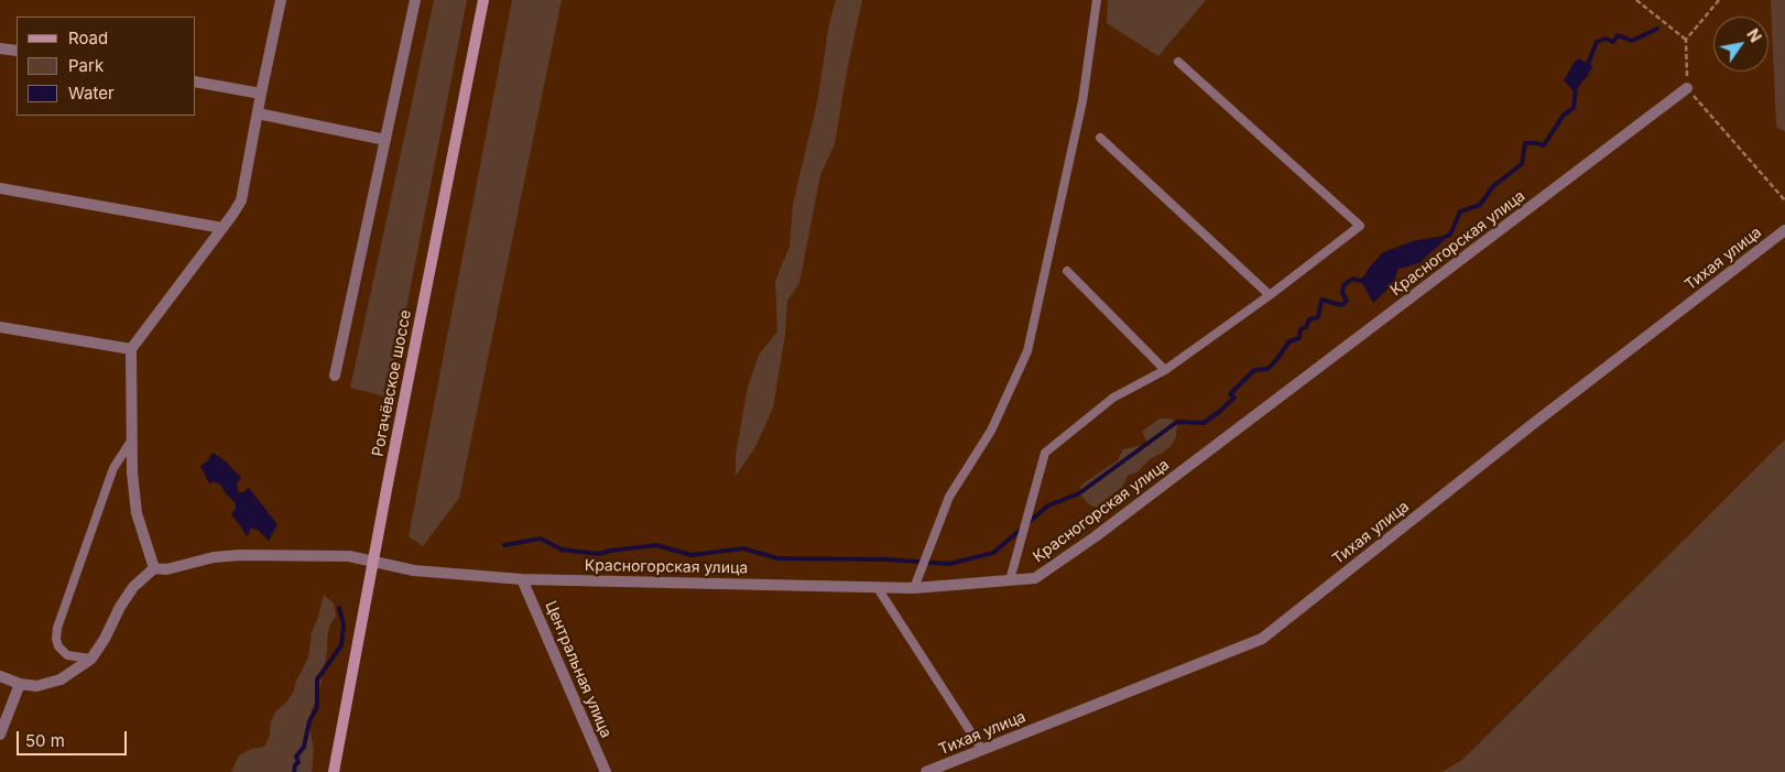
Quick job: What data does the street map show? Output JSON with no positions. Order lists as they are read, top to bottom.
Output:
{
  "streets": {
    "main road": ["Рогачёвское шоссе"],
    "street": ["Красногорская улица", "Тихая улица", "Центральная улица"]
  },
  "crossings": [
    ["Красногорская улица", "Рогачёвское шоссе"],
    ["Красногорская улица", "Центральная улица"]
  ],
  "legend": ["Road", "Park", "Water"],
  "scale_bar": "50 m",
  "north": "top right"
}
